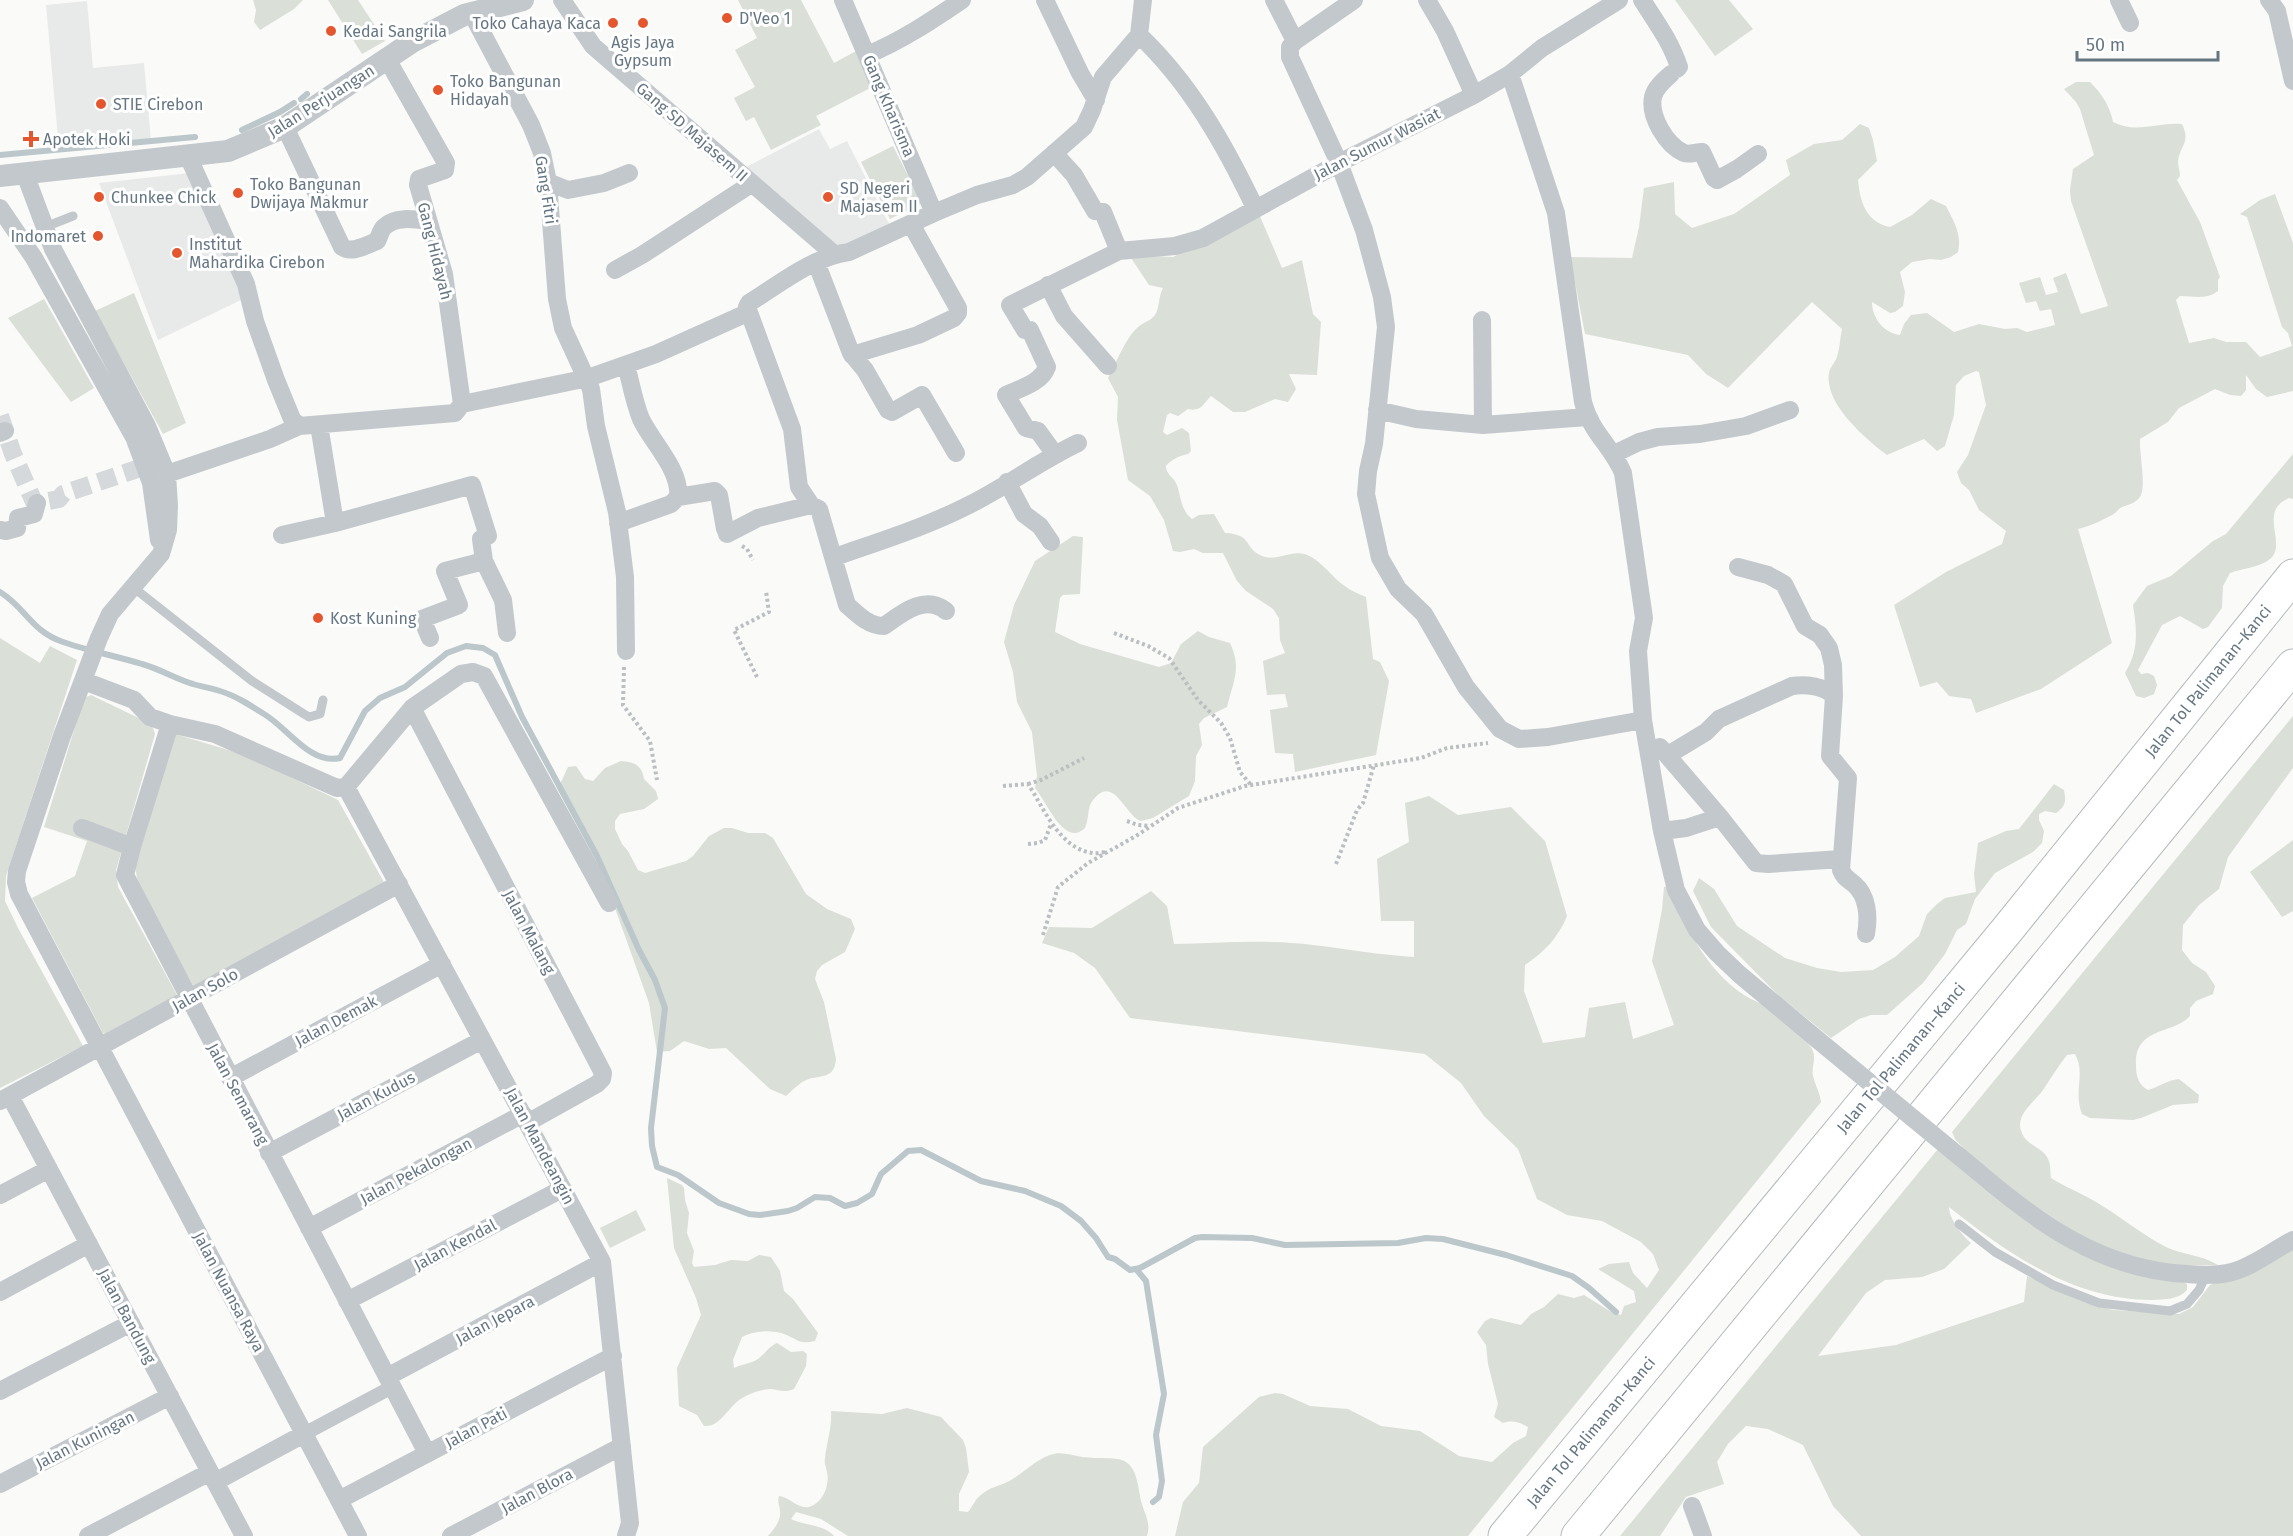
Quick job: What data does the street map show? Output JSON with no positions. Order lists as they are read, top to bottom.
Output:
{
  "streets": {
    "highway": ["Jalan Tol Palimanan–Kanci"],
    "street": [
      "Jalan Perjuangan",
      "Gang Kharisma",
      "Gang SD Majasem II",
      "Jalan Sumur Wasiat",
      "Gang Fitri",
      "Gang Hidayah",
      "Jalan Malang",
      "Jalan Solo",
      "Jalan Demak",
      "Jalan Semarang",
      "Jalan Kudus",
      "Jalan Mandeangin",
      "Jalan Pekalongan",
      "Jalan Kendal",
      "Jalan Nuansa Raya",
      "Jalan Bandung",
      "Jalan Jepara",
      "Jalan Pati",
      "Jalan Kuningan",
      "Jalan Blora"
    ]
  },
  "crossings": [
    ["Jalan Perjuangan", "Gang Fitri"],
    ["Jalan Perjuangan", "Gang Hidayah"],
    ["Jalan Malang", "Jalan Mandeangin"],
    ["Jalan Malang", "Jalan Pekalongan"],
    ["Jalan Solo", "Jalan Semarang"],
    ["Jalan Solo", "Jalan Mandeangin"],
    ["Jalan Solo", "Jalan Nuansa Raya"],
    ["Jalan Solo", "Jalan Bandung"],
    ["Jalan Demak", "Jalan Semarang"],
    ["Jalan Demak", "Jalan Mandeangin"],
    ["Jalan Semarang", "Jalan Kudus"],
    ["Jalan Semarang", "Jalan Pekalongan"],
    ["Jalan Semarang", "Jalan Kendal"],
    ["Jalan Semarang", "Jalan Jepara"],
    ["Jalan Semarang", "Jalan Pati"],
    ["Jalan Kudus", "Jalan Mandeangin"],
    ["Jalan Mandeangin", "Jalan Pekalongan"],
    ["Jalan Mandeangin", "Jalan Kendal"],
    ["Jalan Mandeangin", "Jalan Jepara"],
    ["Jalan Mandeangin", "Jalan Pati"],
    ["Jalan Mandeangin", "Jalan Blora"],
    ["Jalan Nuansa Raya", "Jalan Pati"],
    ["Jalan Bandung", "Jalan Kuningan"]
  ],
  "places": {
    "other": [
      "D'Veo 1",
      "Toko Cahaya Kaca",
      "Agis Jaya Gypsum",
      "Kedai Sangrila",
      "Toko Bangunan Hidayah",
      "STIE Cirebon",
      "Toko Bangunan Dwijaya Makmur",
      "Chunkee Chick",
      "SD Negeri Majasem II",
      "Indomaret",
      "Institut Mahardika Cirebon",
      "Kost Kuning"
    ],
    "health": ["Apotek Hoki"]
  },
  "scale_bar": "50 m"
}
